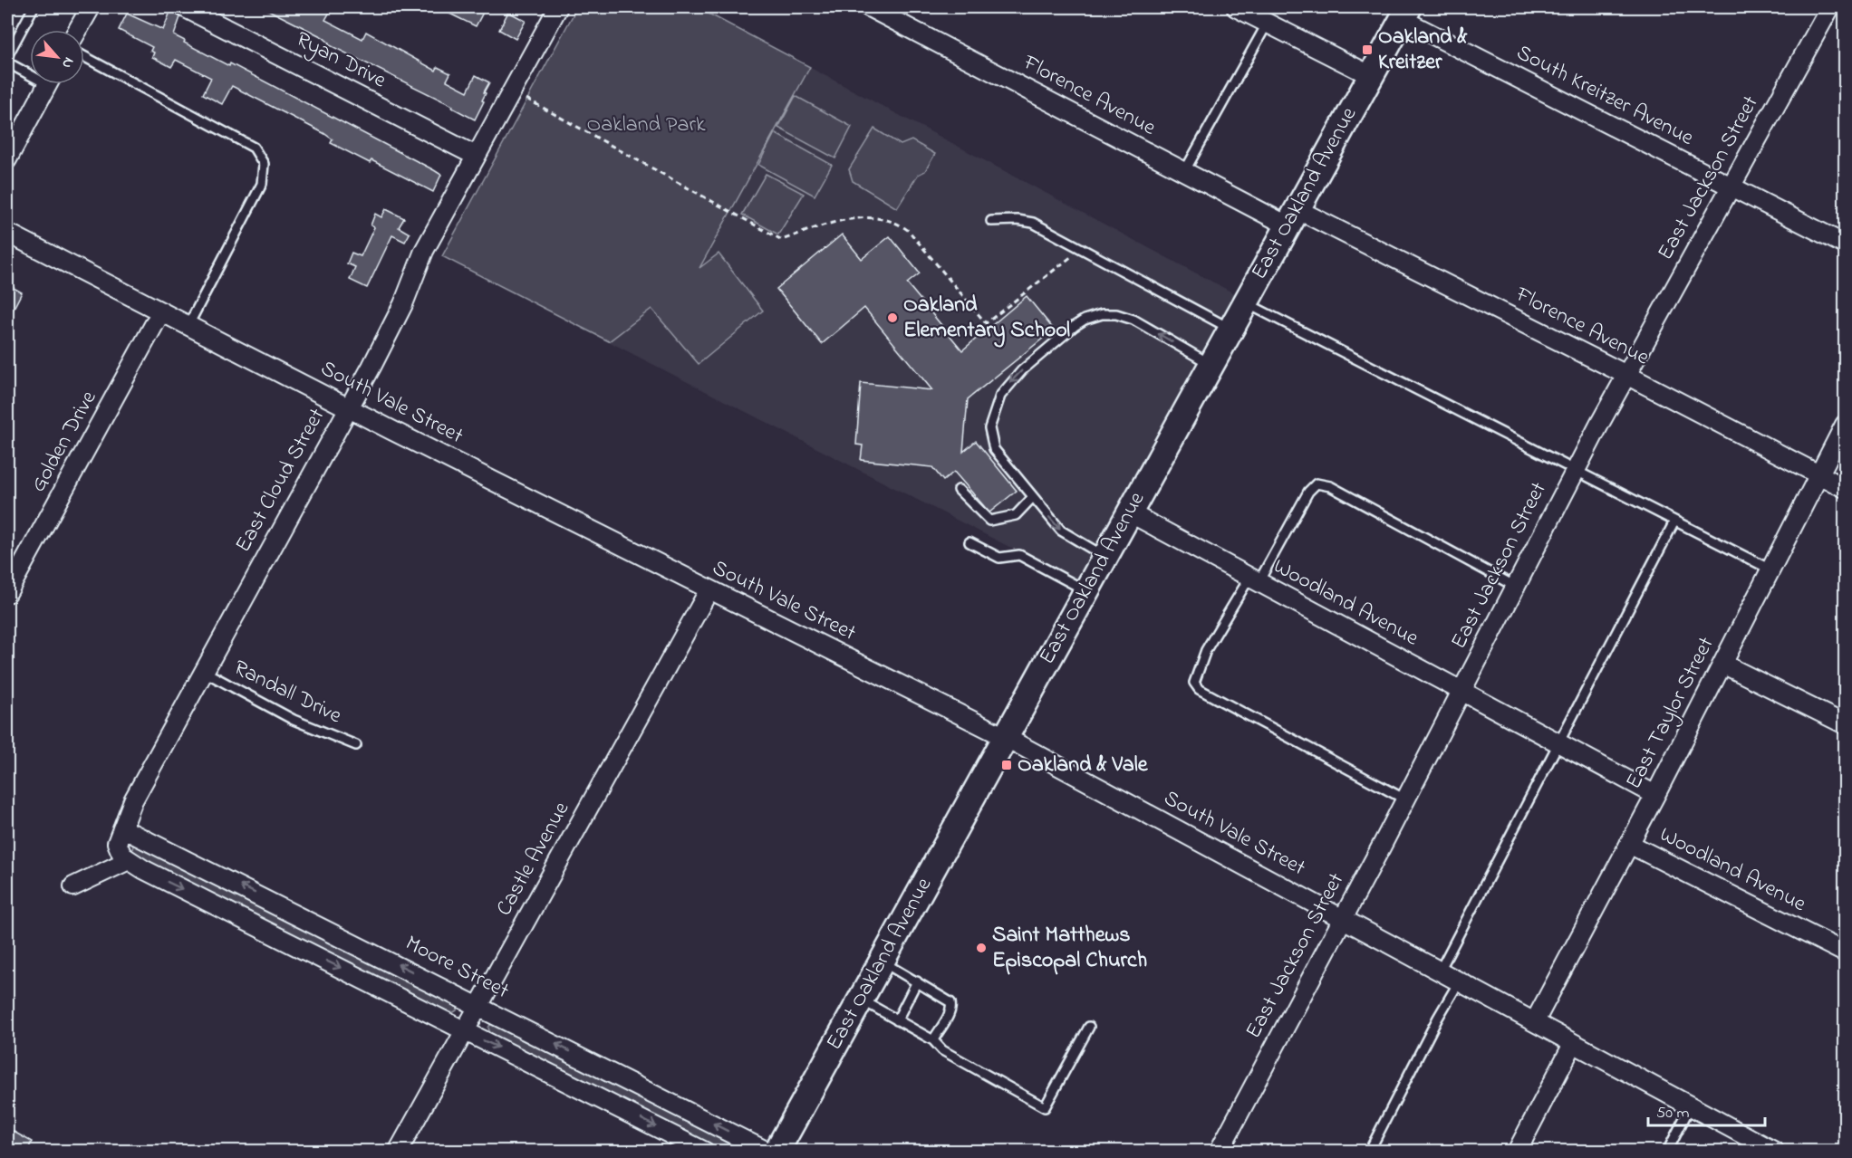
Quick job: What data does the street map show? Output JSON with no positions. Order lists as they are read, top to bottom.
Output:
{
  "streets": {
    "main road": ["East Oakland Avenue"],
    "street": [
      "Ryan Drive",
      "Florence Avenue",
      "South Kreitzer Avenue",
      "East Jackson Street",
      "South Vale Street",
      "Golden Drive",
      "East Cloud Street",
      "Woodland Avenue",
      "East Taylor Street",
      "Castle Avenue",
      "Moore Street"
    ],
    "lane": ["Randall Drive"]
  },
  "crossings": [
    ["Ryan Drive", "East Cloud Street"],
    ["Florence Avenue", "East Jackson Street"],
    ["Florence Avenue", "East Oakland Avenue"],
    ["Florence Avenue", "East Taylor Street"],
    ["South Kreitzer Avenue", "East Jackson Street"],
    ["South Kreitzer Avenue", "East Oakland Avenue"],
    ["East Jackson Street", "South Vale Street"],
    ["East Jackson Street", "Woodland Avenue"],
    ["East Oakland Avenue", "South Vale Street"],
    ["East Oakland Avenue", "Woodland Avenue"],
    ["South Vale Street", "Golden Drive"],
    ["South Vale Street", "East Cloud Street"],
    ["South Vale Street", "East Taylor Street"],
    ["South Vale Street", "Castle Avenue"],
    ["East Cloud Street", "Randall Drive"],
    ["East Cloud Street", "Moore Street"],
    ["Woodland Avenue", "East Taylor Street"],
    ["Castle Avenue", "Moore Street"]
  ],
  "parks": ["Oakland Park"],
  "places": {
    "transit": ["Oakland & Kreitzer", "Oakland & Vale"],
    "other": ["Oakland Elementary School", "Saint Matthews Episcopal Church"]
  },
  "scale_bar": "50 m",
  "north": "bottom right"
}
